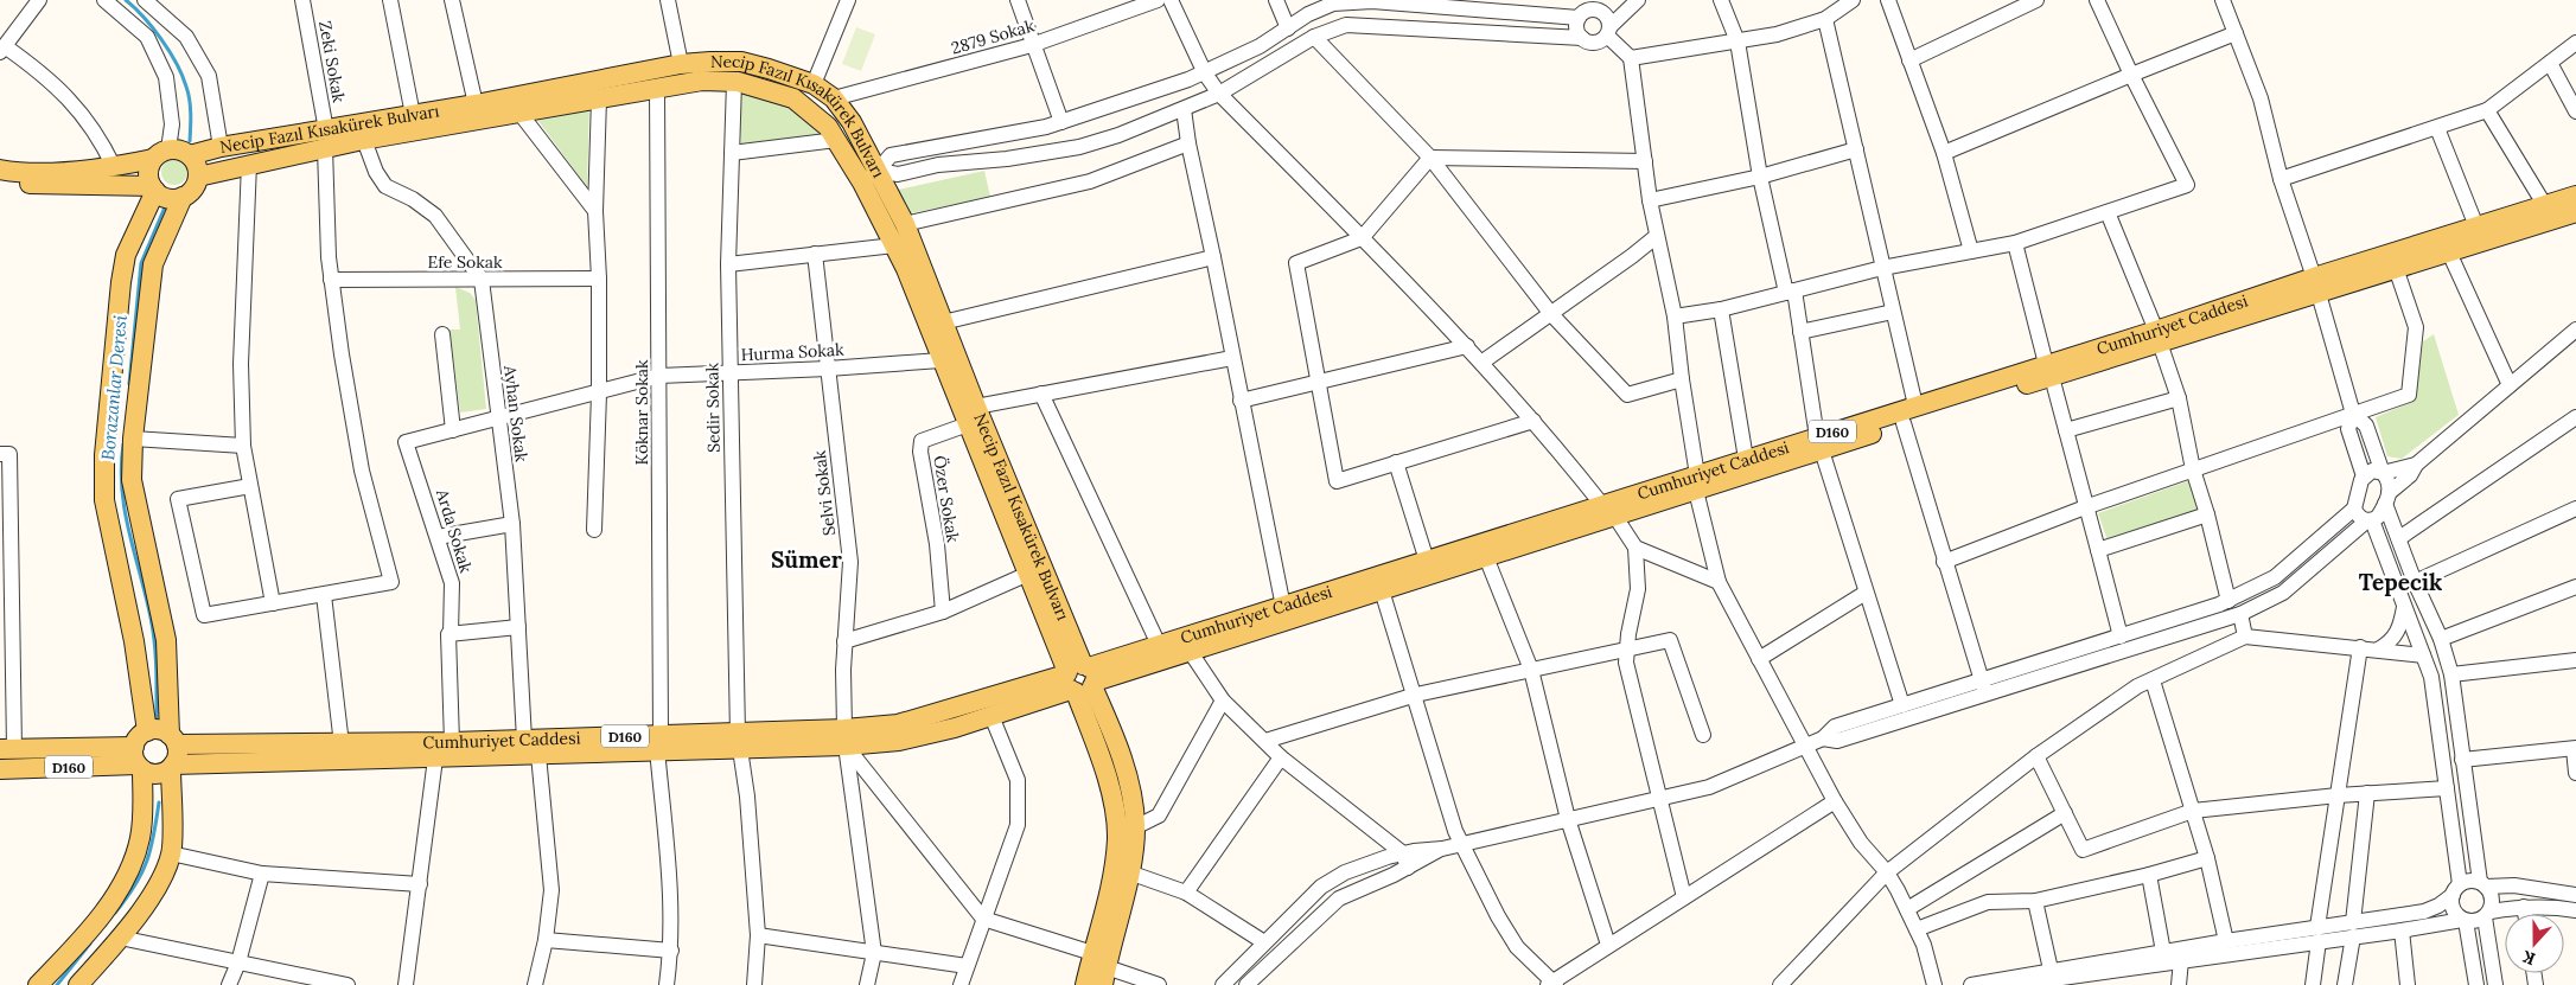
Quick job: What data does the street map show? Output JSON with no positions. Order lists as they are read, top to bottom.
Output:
{
  "streets": {
    "main road": ["Necip Fazıl Kısakürek Bulvarı", "Cumhuriyet Caddesi", "D160"],
    "street": [
      "2879 Sokak",
      "Zeki Sokak",
      "Efe Sokak",
      "Hurma Sokak",
      "Sedir Sokak",
      "Köknar Sokak",
      "Ayhan Sokak",
      "Selvi Sokak",
      "Özer Sokak",
      "Arda Sokak"
    ]
  },
  "crossings": [
    ["2879 Sokak", "Necip Fazıl Kısakürek Bulvarı"],
    ["Zeki Sokak", "Necip Fazıl Kısakürek Bulvarı"],
    ["Zeki Sokak", "Efe Sokak"],
    ["Necip Fazıl Kısakürek Bulvarı", "Cumhuriyet Caddesi"],
    ["Necip Fazıl Kısakürek Bulvarı", "Hurma Sokak"],
    ["Necip Fazıl Kısakürek Bulvarı", "Sedir Sokak"],
    ["Necip Fazıl Kısakürek Bulvarı", "Köknar Sokak"],
    ["Necip Fazıl Kısakürek Bulvarı", "Ayhan Sokak"],
    ["Necip Fazıl Kısakürek Bulvarı", "Özer Sokak"],
    ["Efe Sokak", "Ayhan Sokak"],
    ["Cumhuriyet Caddesi", "Sedir Sokak"],
    ["Cumhuriyet Caddesi", "Köknar Sokak"],
    ["Cumhuriyet Caddesi", "Ayhan Sokak"],
    ["Cumhuriyet Caddesi", "D160"],
    ["Cumhuriyet Caddesi", "Selvi Sokak"],
    ["Cumhuriyet Caddesi", "Arda Sokak"],
    ["Hurma Sokak", "Sedir Sokak"],
    ["Hurma Sokak", "Köknar Sokak"],
    ["Hurma Sokak", "Ayhan Sokak"],
    ["Hurma Sokak", "Selvi Sokak"],
    ["Hurma Sokak", "Arda Sokak"]
  ],
  "districts": ["Sümer", "Tepecik"],
  "water": ["Borazanlar Deresi"],
  "north": "bottom"
}
